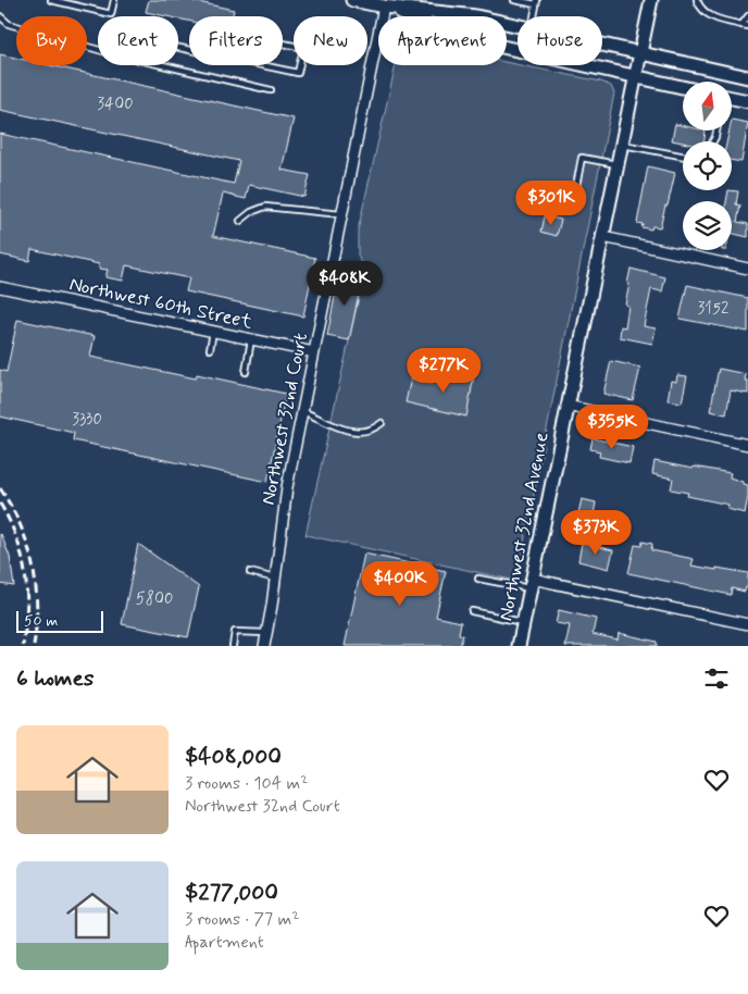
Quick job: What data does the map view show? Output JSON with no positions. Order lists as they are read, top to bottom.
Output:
{
  "streets": {
    "main road": ["Northwest 32nd Avenue"],
    "street": ["Northwest 60th Street", "Northwest 32nd Court"]
  },
  "crossings": [
    ["Northwest 60th Street", "Northwest 32nd Court"]
  ],
  "house_numbers": [
    "3400",
    "3152",
    "3330",
    "5800"
  ],
  "scale_bar": "50 m",
  "north": "top",
  "page": {
    "chip": [
      "Buy",
      "Rent",
      "Filters",
      "New",
      "Apartment",
      "House"
    ],
    "price": [
      "$301K",
      "$408K",
      "$277K",
      "$355K",
      "$373K",
      "$400K"
    ],
    "scale": "50 m",
    "heading": "6 homes",
    "list": [
      {
        "name": "$408,000",
        "note": "3 rooms · 104 m² · Northwest 32nd Court"
      },
      {
        "name": "$277,000",
        "note": "3 rooms · 77 m² · Apartment"
      }
    ]
  }
}
